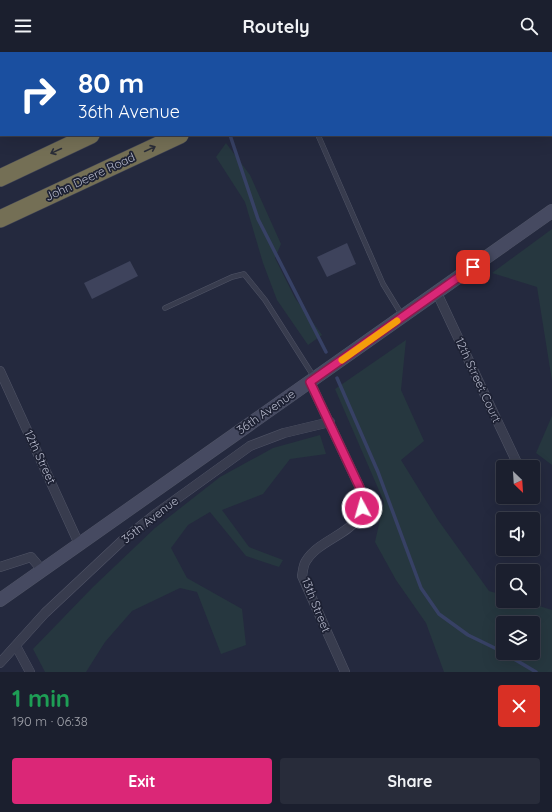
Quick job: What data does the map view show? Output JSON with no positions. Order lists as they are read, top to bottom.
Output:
{
  "streets": {
    "highway": ["John Deere Road"],
    "street": [
      "12th Street Court",
      "36th Avenue",
      "12th Street",
      "35th Avenue",
      "13th Street"
    ]
  },
  "crossings": [
    ["12th Street Court", "36th Avenue"],
    ["36th Avenue", "12th Street"],
    ["36th Avenue", "13th Street"],
    ["35th Avenue", "13th Street"]
  ],
  "north": "bottom right",
  "page": {
    "header": "Routely",
    "turn": ["80 m", "36th Avenue"],
    "heading": ["1 min", "190 m · 06:38"],
    "buttons": ["Exit", "Share"]
  }
}
